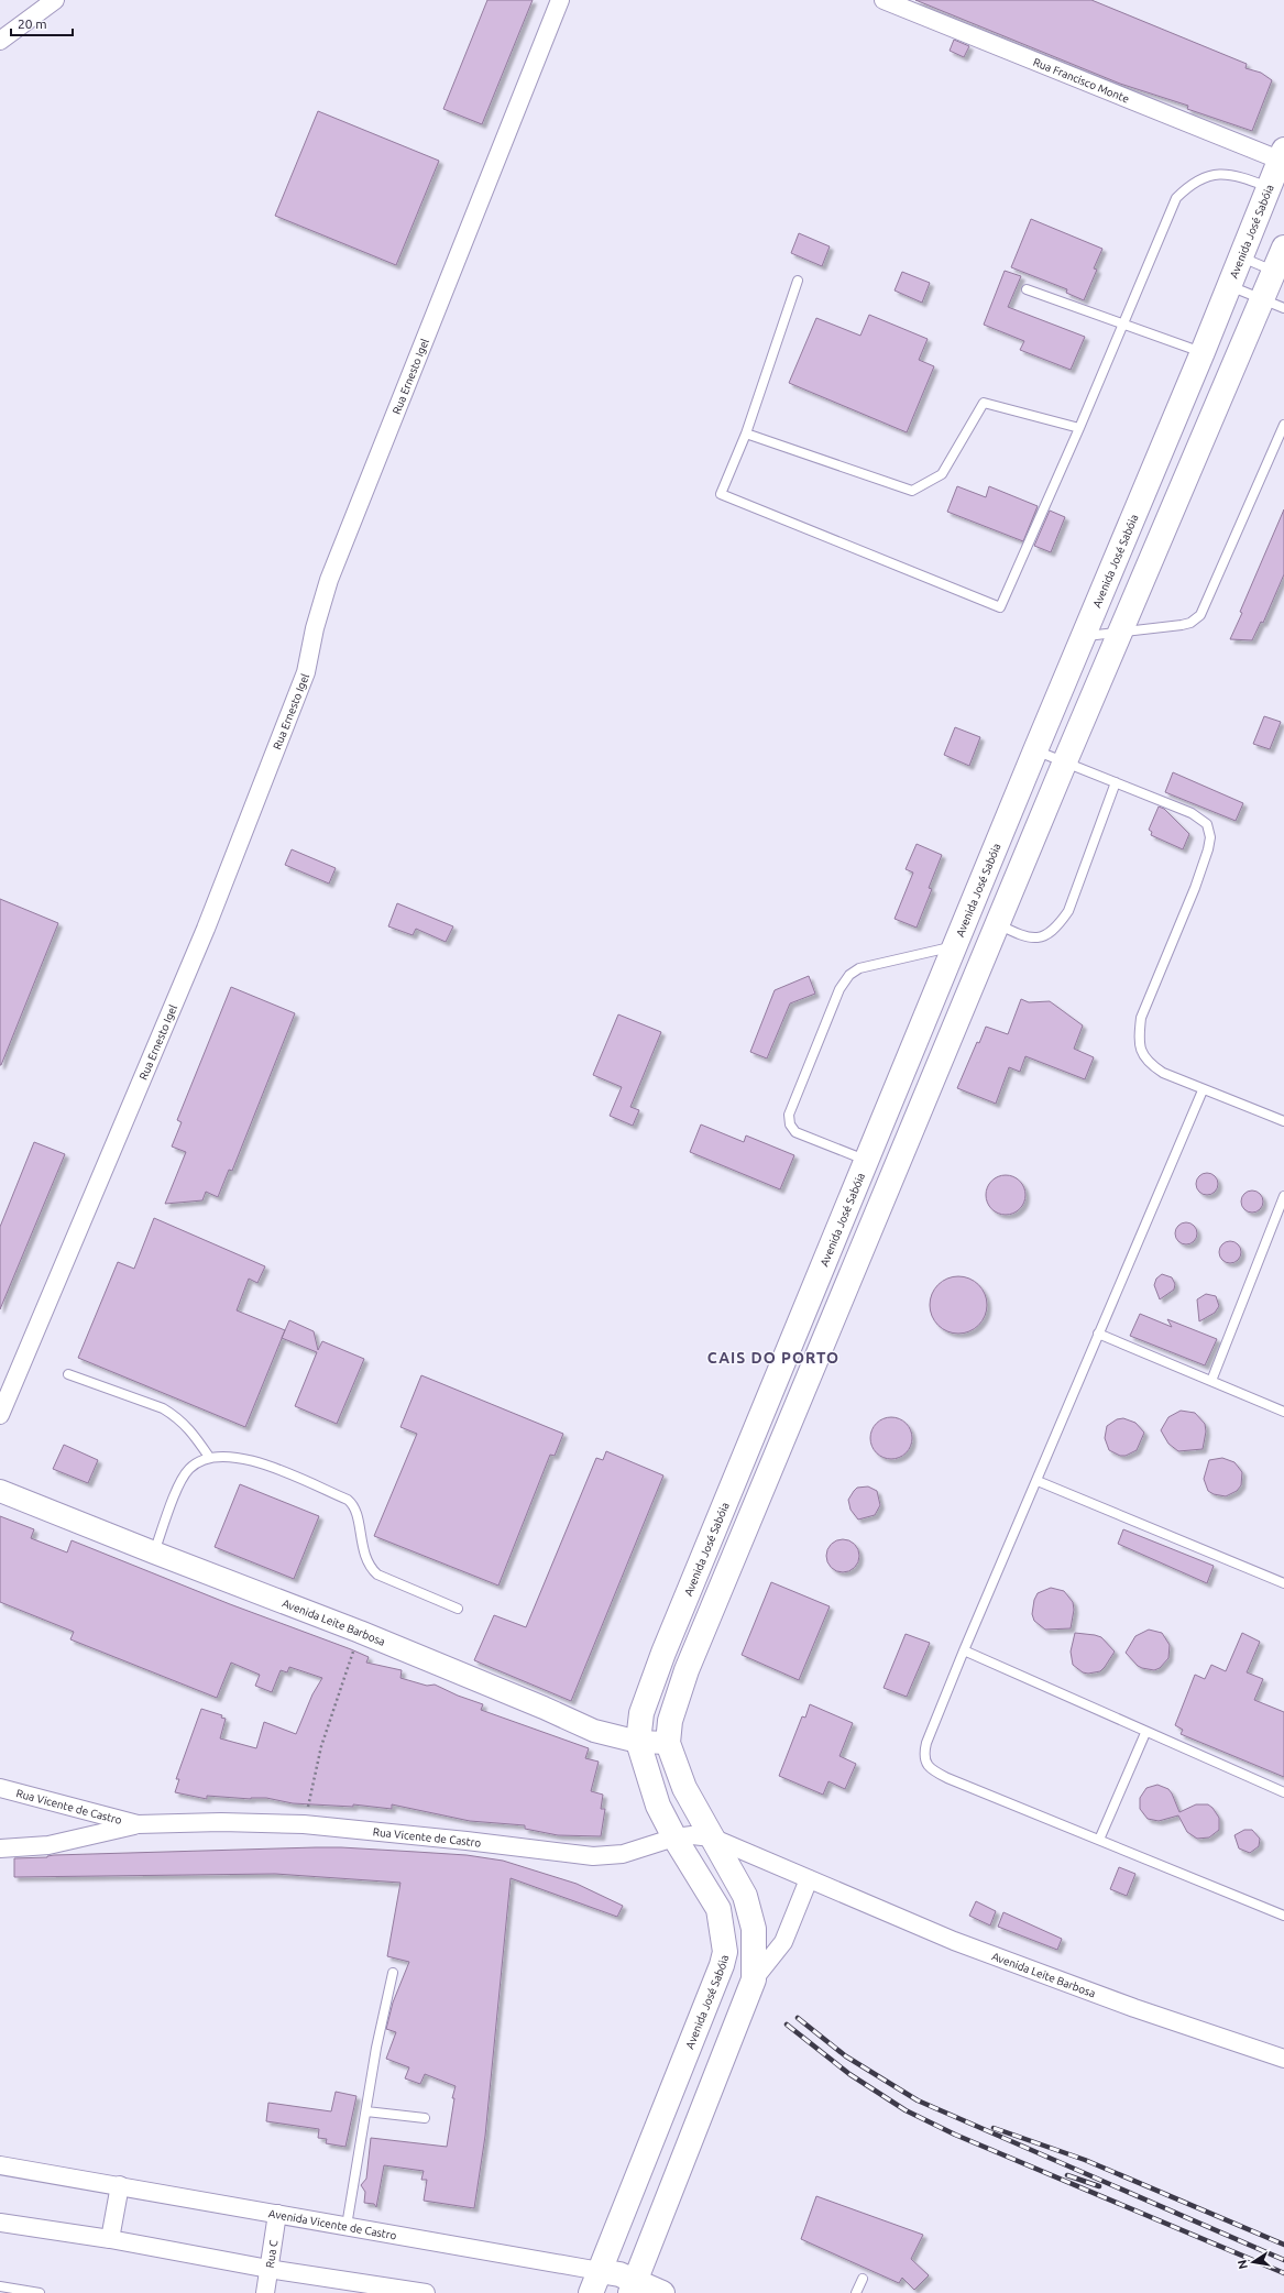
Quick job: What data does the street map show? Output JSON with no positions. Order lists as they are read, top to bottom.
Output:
{
  "streets": {
    "main road": ["Avenida José Sabóia", "Avenida Vicente de Castro"],
    "street": [
      "Rua Francisco Monte",
      "Rua Ernesto Igel",
      "Avenida Leite Barbosa",
      "Rua Vicente de Castro",
      "Rua C"
    ]
  },
  "crossings": [
    ["Rua Francisco Monte", "Avenida José Sabóia"],
    ["Avenida José Sabóia", "Avenida Leite Barbosa"],
    ["Avenida José Sabóia", "Rua Vicente de Castro"],
    ["Avenida José Sabóia", "Avenida Vicente de Castro"],
    ["Avenida Leite Barbosa", "Rua Vicente de Castro"],
    ["Avenida Vicente de Castro", "Rua C"]
  ],
  "districts": ["CAIS DO PORTO"],
  "scale_bar": "20 m",
  "north": "left"
}
